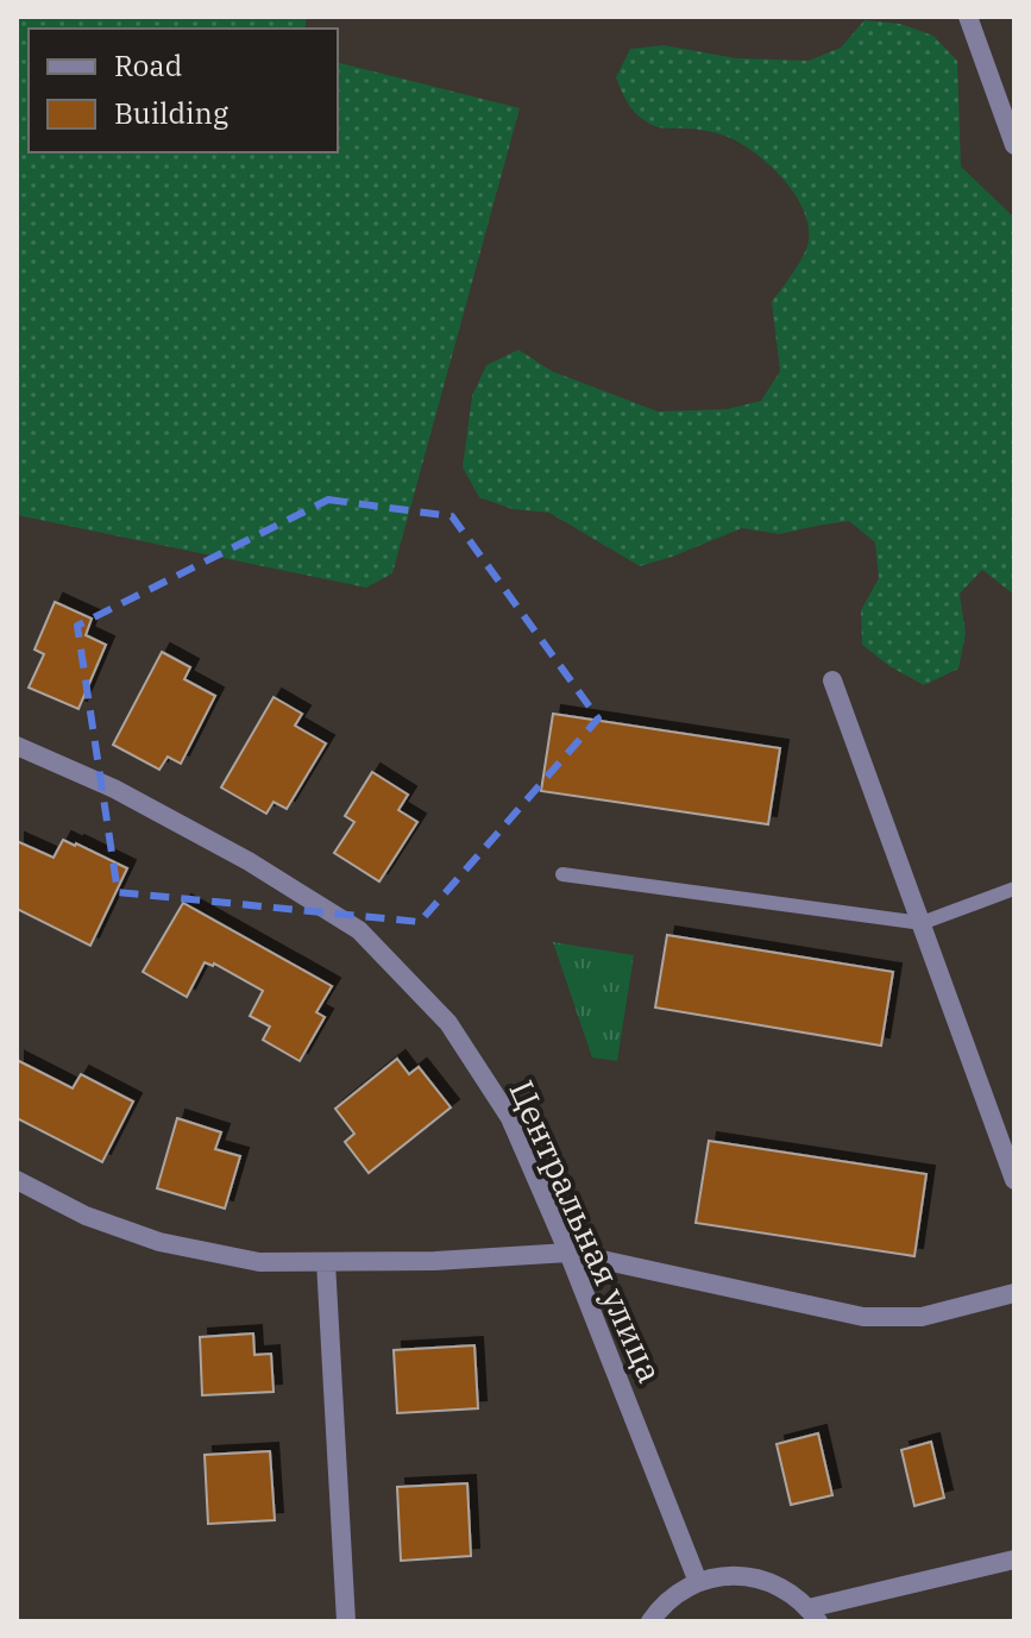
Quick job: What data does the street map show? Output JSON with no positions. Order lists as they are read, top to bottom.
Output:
{
  "streets": {
    "street": ["Центральная улица"]
  },
  "legend": ["Road", "Building"]
}
